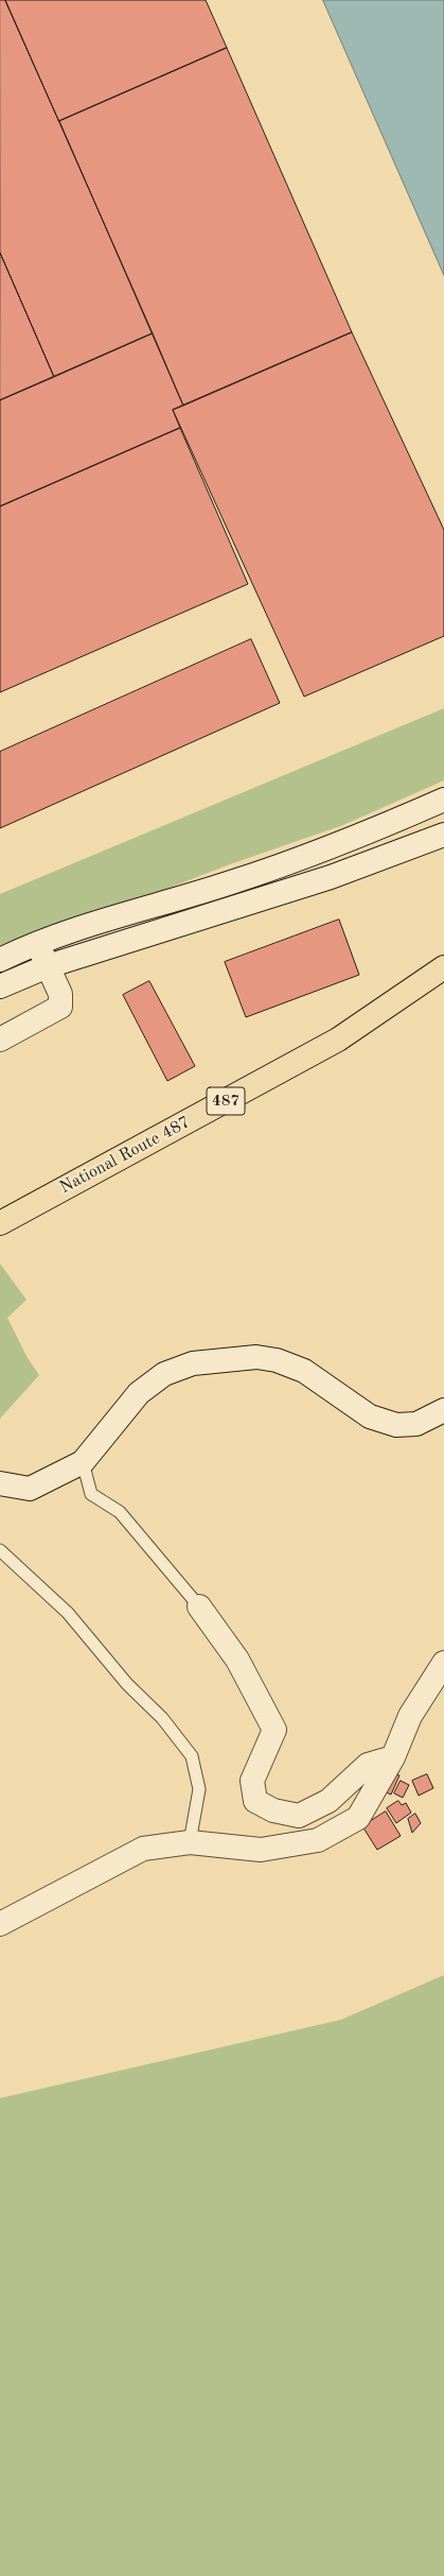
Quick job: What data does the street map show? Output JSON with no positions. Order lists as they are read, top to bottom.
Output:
{
  "streets": {
    "highway": ["487", "National Route 487"]
  }
}
